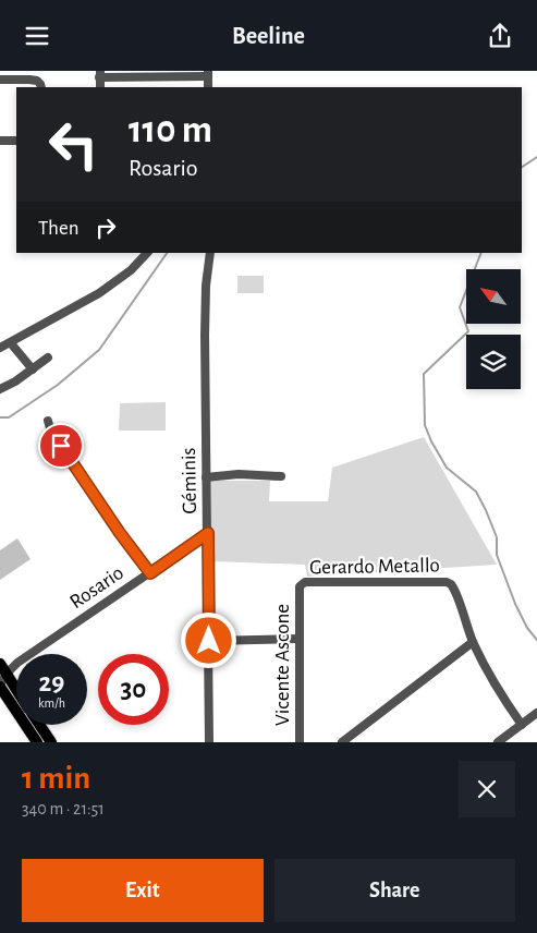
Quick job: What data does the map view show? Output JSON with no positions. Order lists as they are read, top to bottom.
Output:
{
  "streets": {
    "street": [
      "Géminis",
      "Gerardo Metallo",
      "Rosario",
      "Vicente Ascone"
    ]
  },
  "crossings": [
    ["Géminis", "Rosario"],
    ["Gerardo Metallo", "Vicente Ascone"]
  ],
  "north": "top left",
  "page": {
    "header": "Beeline",
    "turn": ["110 m", "Rosario"],
    "then": "Then",
    "speed": "29 km/h",
    "limit": "30",
    "heading": ["1 min", "340 m · 21:51"],
    "buttons": ["Exit", "Share"]
  }
}
